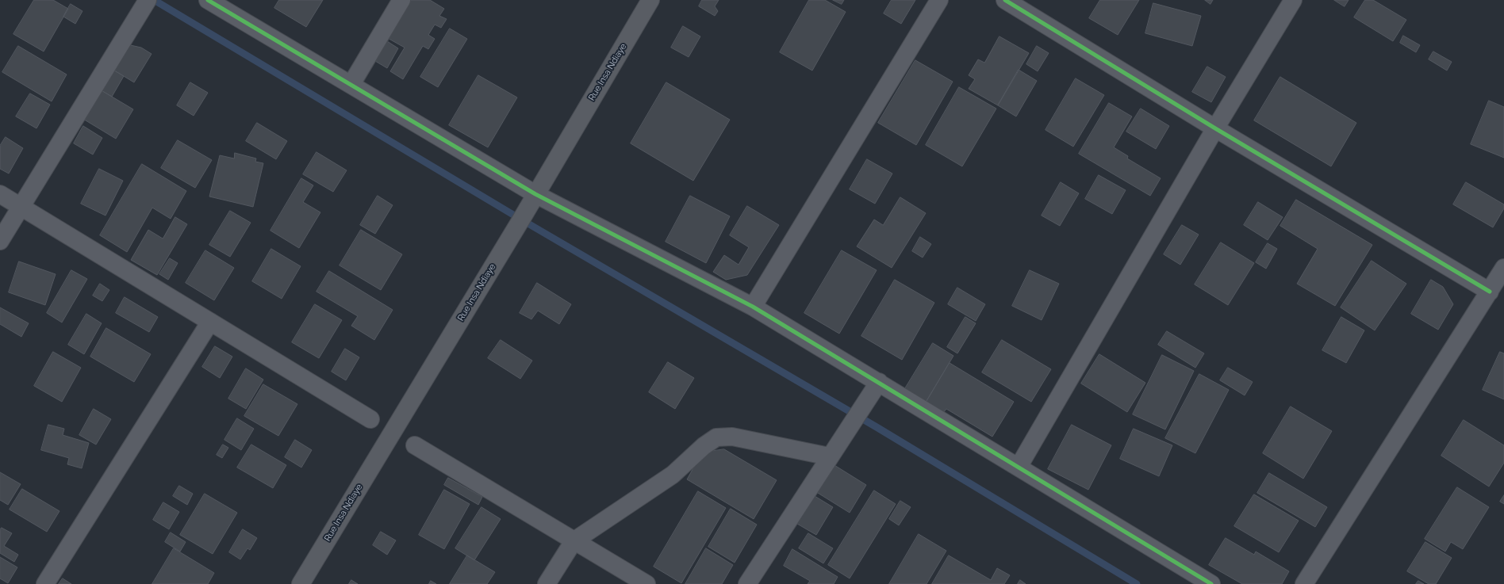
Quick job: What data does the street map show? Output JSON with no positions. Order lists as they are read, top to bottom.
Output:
{
  "streets": {
    "main road": ["Rue Insa Ndiaye"]
  }
}
